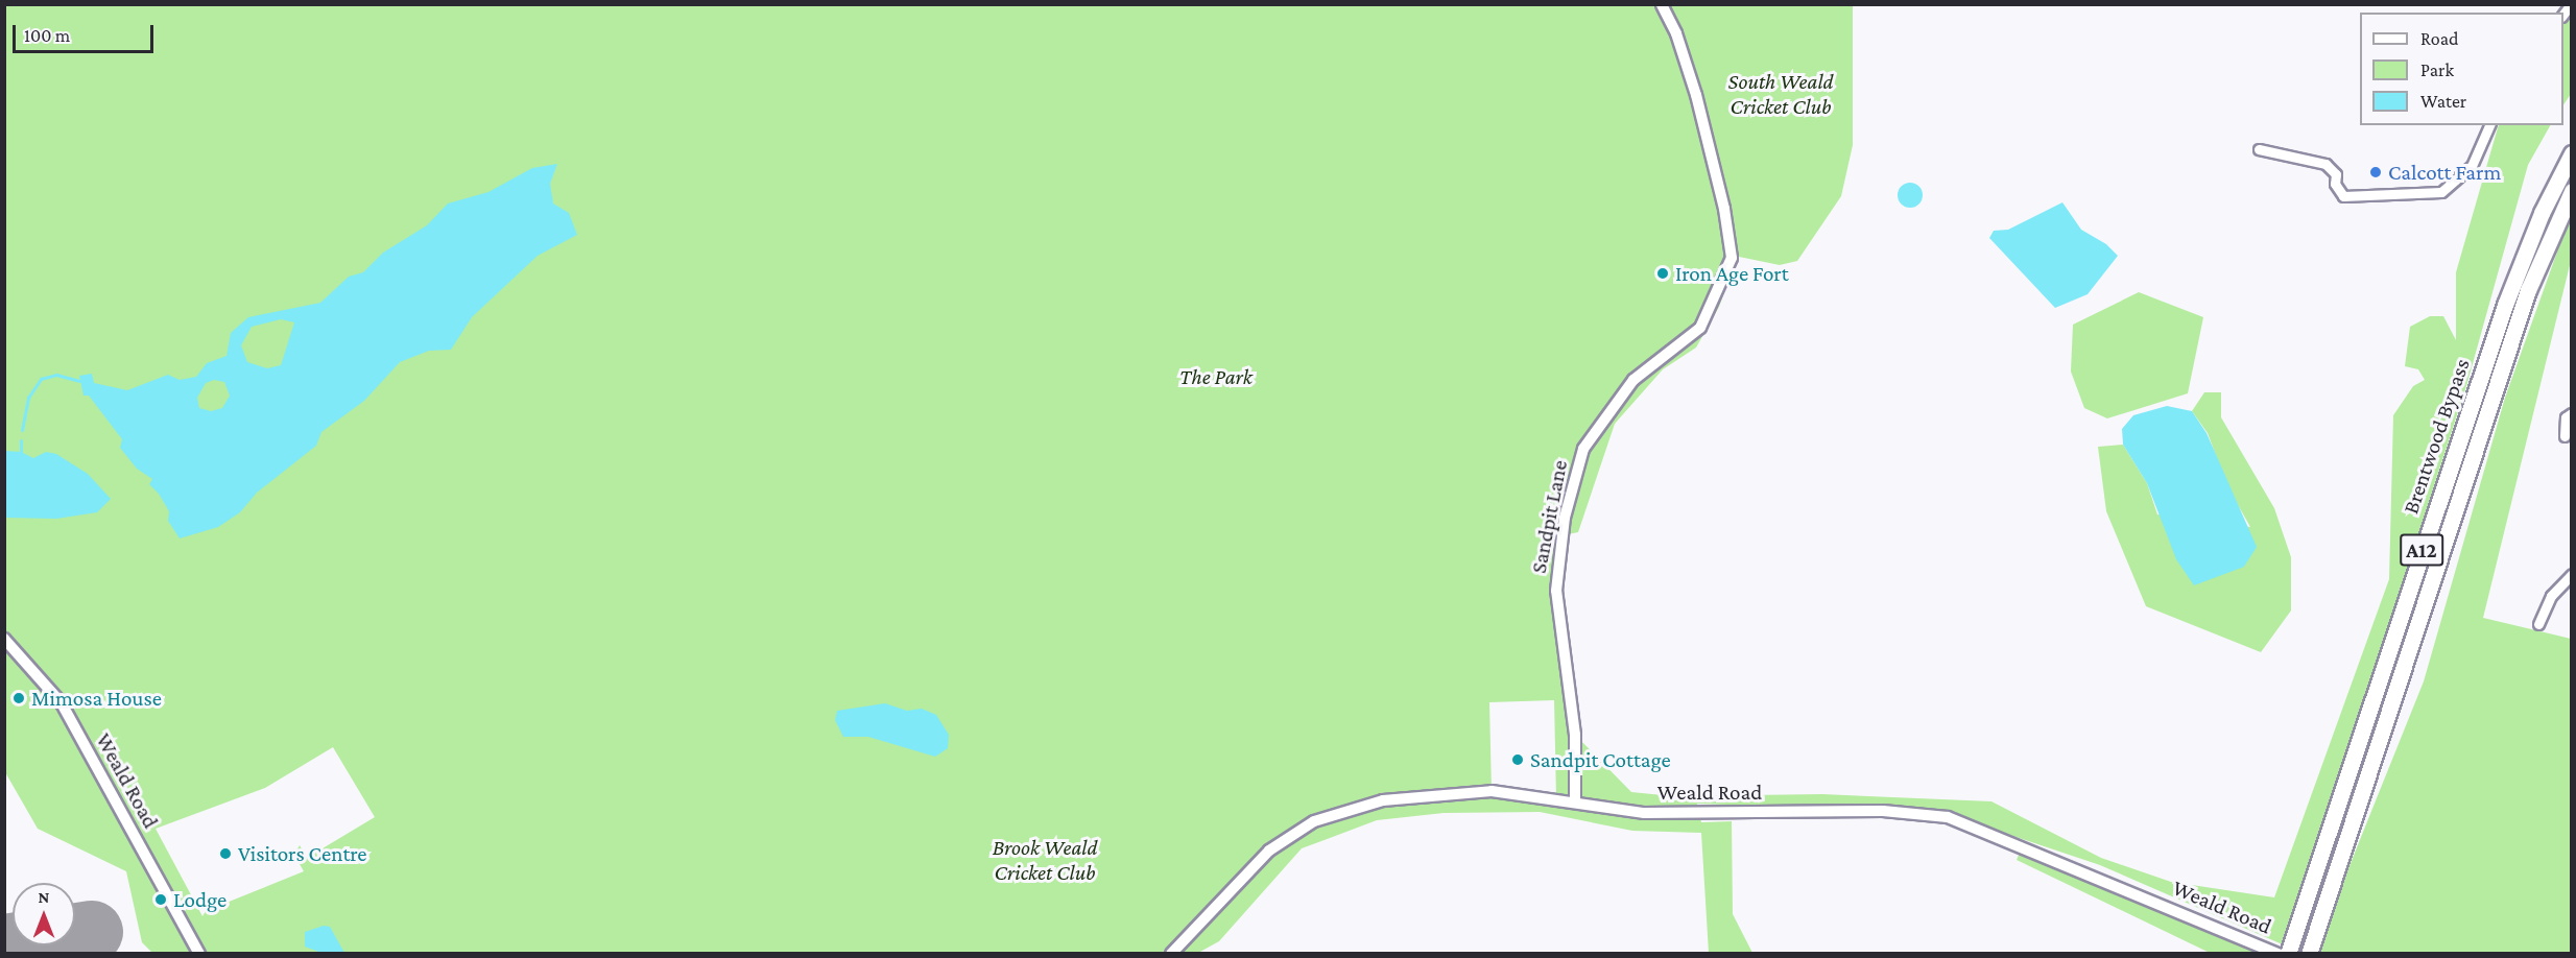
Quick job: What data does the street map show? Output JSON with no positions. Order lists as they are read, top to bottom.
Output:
{
  "streets": {
    "highway": ["Brentwood Bypass", "A12"],
    "street": ["Sandpit Lane", "Weald Road"]
  },
  "crossings": [
    ["Sandpit Lane", "Weald Road"]
  ],
  "parks": ["South Weald Cricket Club", "The Park", "Brook Weald Cricket Club"],
  "places": [
    "Calcott Farm",
    "Iron Age Fort",
    "Mimosa House",
    "Sandpit Cottage",
    "Visitors Centre",
    "Lodge"
  ],
  "legend": ["Road", "Park", "Water"],
  "scale_bar": "100 m",
  "north": "top"
}
